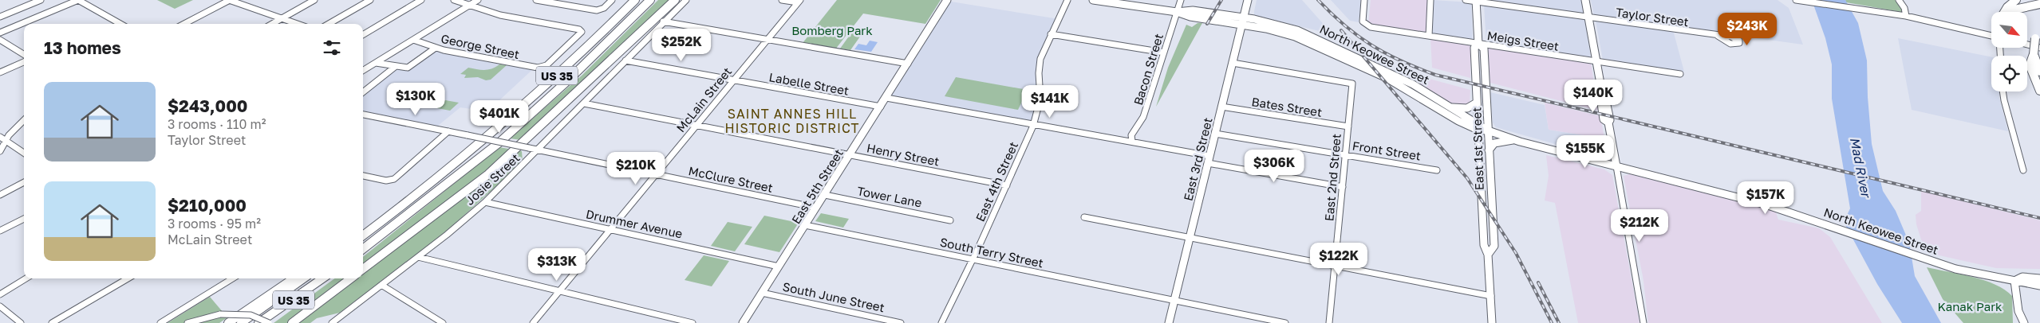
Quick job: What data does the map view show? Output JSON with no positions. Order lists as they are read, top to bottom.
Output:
{
  "streets": {
    "highway": ["US 35"],
    "main road": [
      "North Keowee Street",
      "East 1st Street",
      "East 3rd Street",
      "East 5th Street"
    ],
    "street": [
      "Taylor Street",
      "Meigs Street",
      "George Street",
      "Bacon Street",
      "Labelle Street",
      "McLain Street",
      "Bates Street",
      "Front Street",
      "Henry Street",
      "East 2nd Street",
      "Josie Street",
      "McClure Street",
      "East 4th Street",
      "Tower Lane",
      "Drummer Avenue",
      "South Terry Street",
      "South June Street"
    ]
  },
  "crossings": [
    ["Taylor Street", "East 1st Street"],
    ["Meigs Street", "East 1st Street"],
    ["North Keowee Street", "East 1st Street"],
    ["North Keowee Street", "East 3rd Street"],
    ["Labelle Street", "McLain Street"],
    ["Labelle Street", "Josie Street"],
    ["Labelle Street", "East 5th Street"],
    ["McLain Street", "Henry Street"],
    ["McLain Street", "McClure Street"],
    ["McLain Street", "Drummer Avenue"],
    ["Bates Street", "East 3rd Street"],
    ["Bates Street", "East 2nd Street"],
    ["Front Street", "East 3rd Street"],
    ["Front Street", "East 2nd Street"],
    ["Henry Street", "Josie Street"],
    ["Henry Street", "East 4th Street"],
    ["Henry Street", "East 5th Street"],
    ["East 3rd Street", "East 2nd Street"],
    ["East 3rd Street", "South Terry Street"],
    ["Josie Street", "McClure Street"],
    ["Josie Street", "Drummer Avenue"],
    ["McClure Street", "East 5th Street"],
    ["East 4th Street", "South Terry Street"],
    ["East 5th Street", "Tower Lane"],
    ["East 5th Street", "Drummer Avenue"],
    ["East 5th Street", "South Terry Street"],
    ["East 5th Street", "South June Street"]
  ],
  "districts": ["SAINT ANNES HILL HISTORIC DISTRICT"],
  "water": ["Mad River"],
  "parks": ["Bomberg Park", "Kanak Park"],
  "north": "bottom right",
  "page": {
    "price": [
      "$243K",
      "$252K",
      "$140K",
      "$130K",
      "$141K",
      "$401K",
      "$155K",
      "$306K",
      "$210K",
      "$157K",
      "$212K",
      "$122K",
      "$313K"
    ],
    "heading": "13 homes",
    "list": [
      {
        "name": "$243,000",
        "note": "3 rooms · 110 m² · Taylor Street"
      },
      {
        "name": "$210,000",
        "note": "3 rooms · 95 m² · McLain Street"
      }
    ]
  }
}
